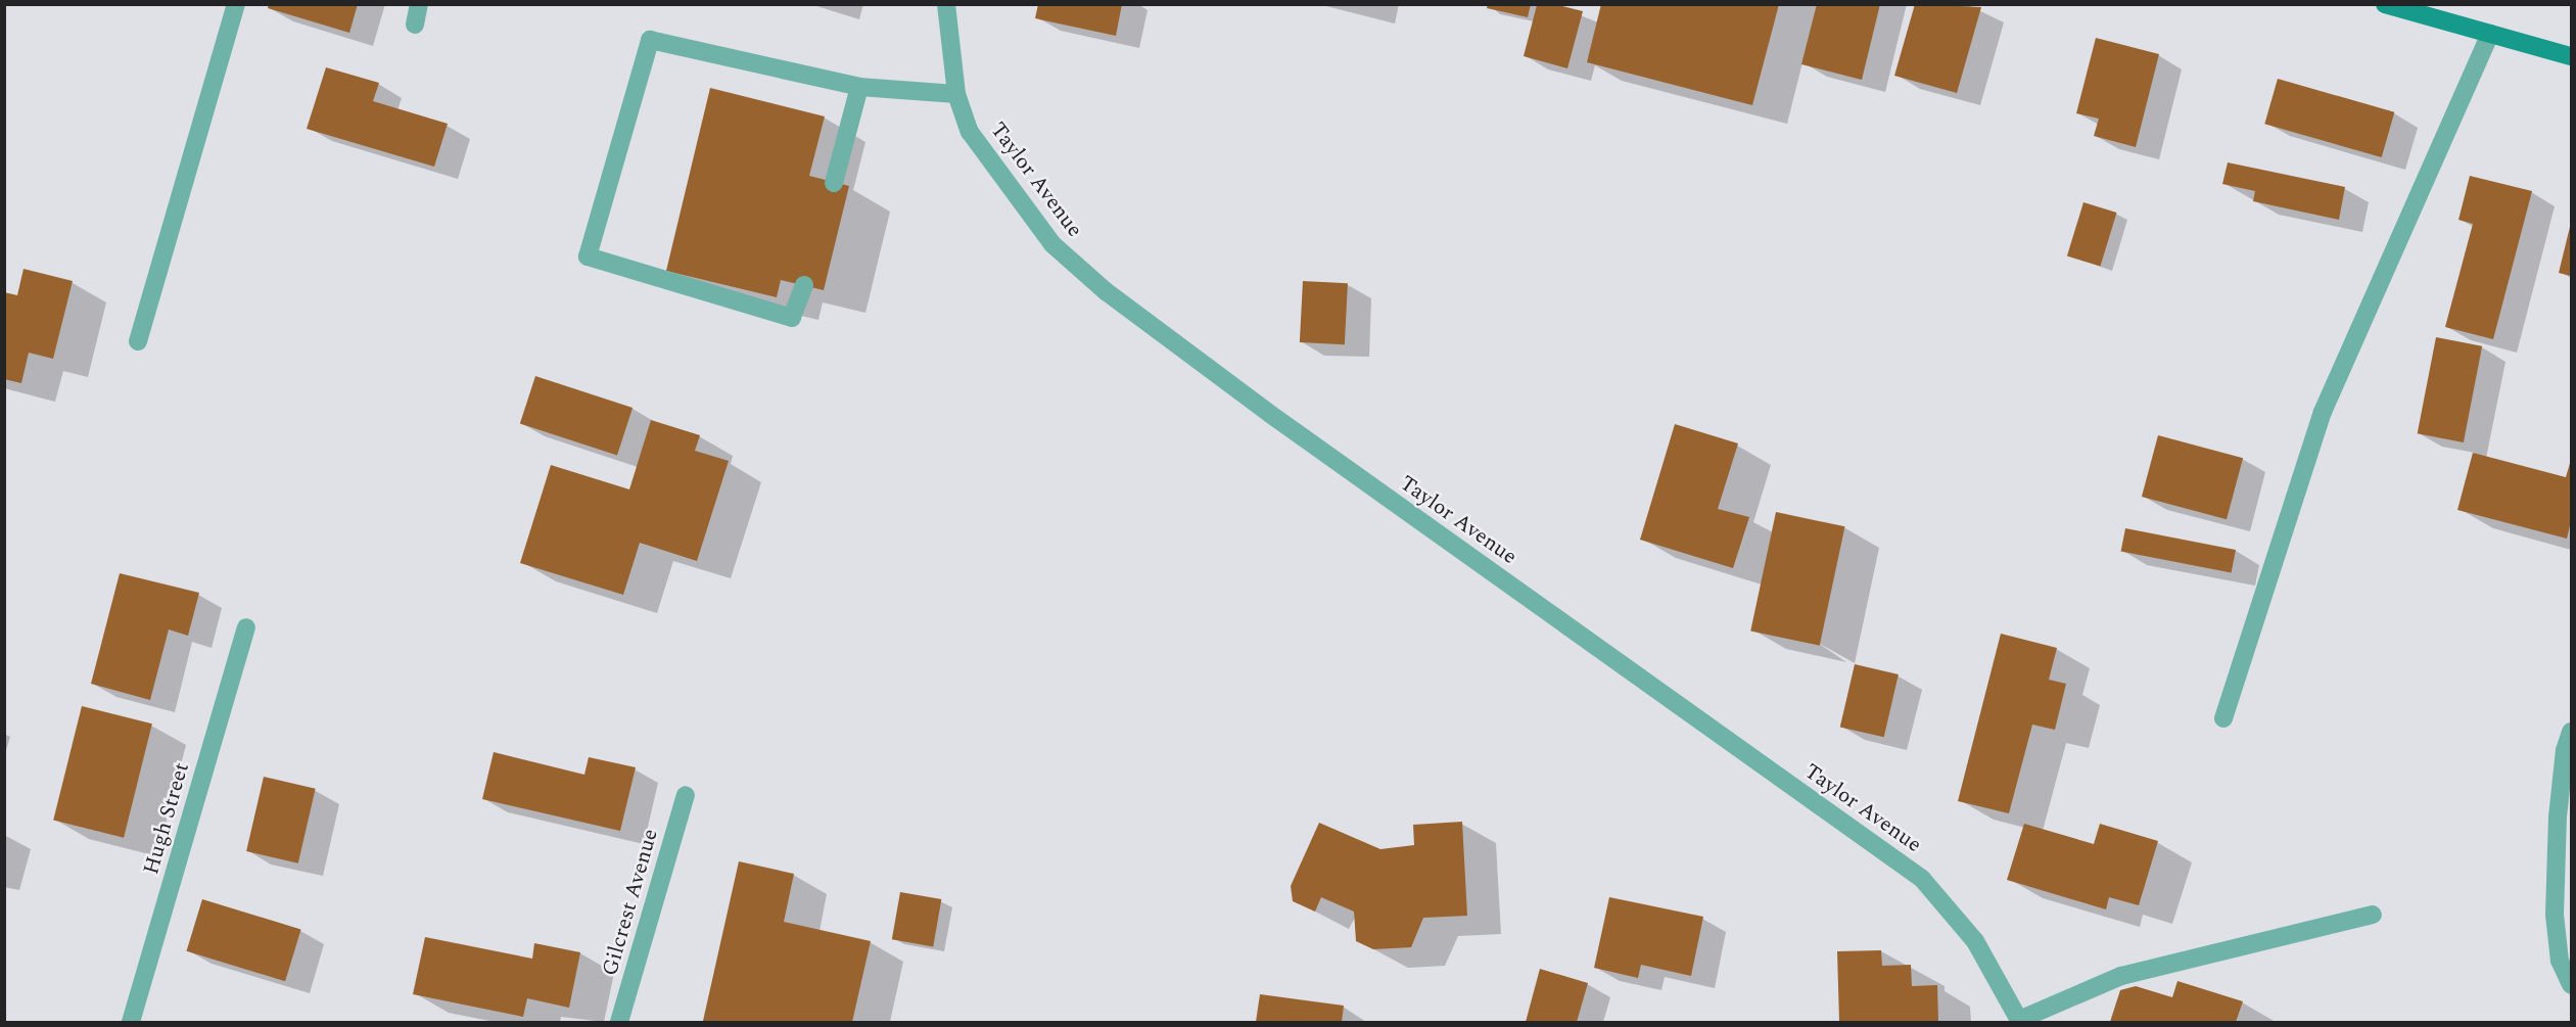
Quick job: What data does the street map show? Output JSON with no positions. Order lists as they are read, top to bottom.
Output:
{
  "streets": {
    "street": ["Taylor Avenue", "Hugh Street", "Gilcrest Avenue"]
  }
}
